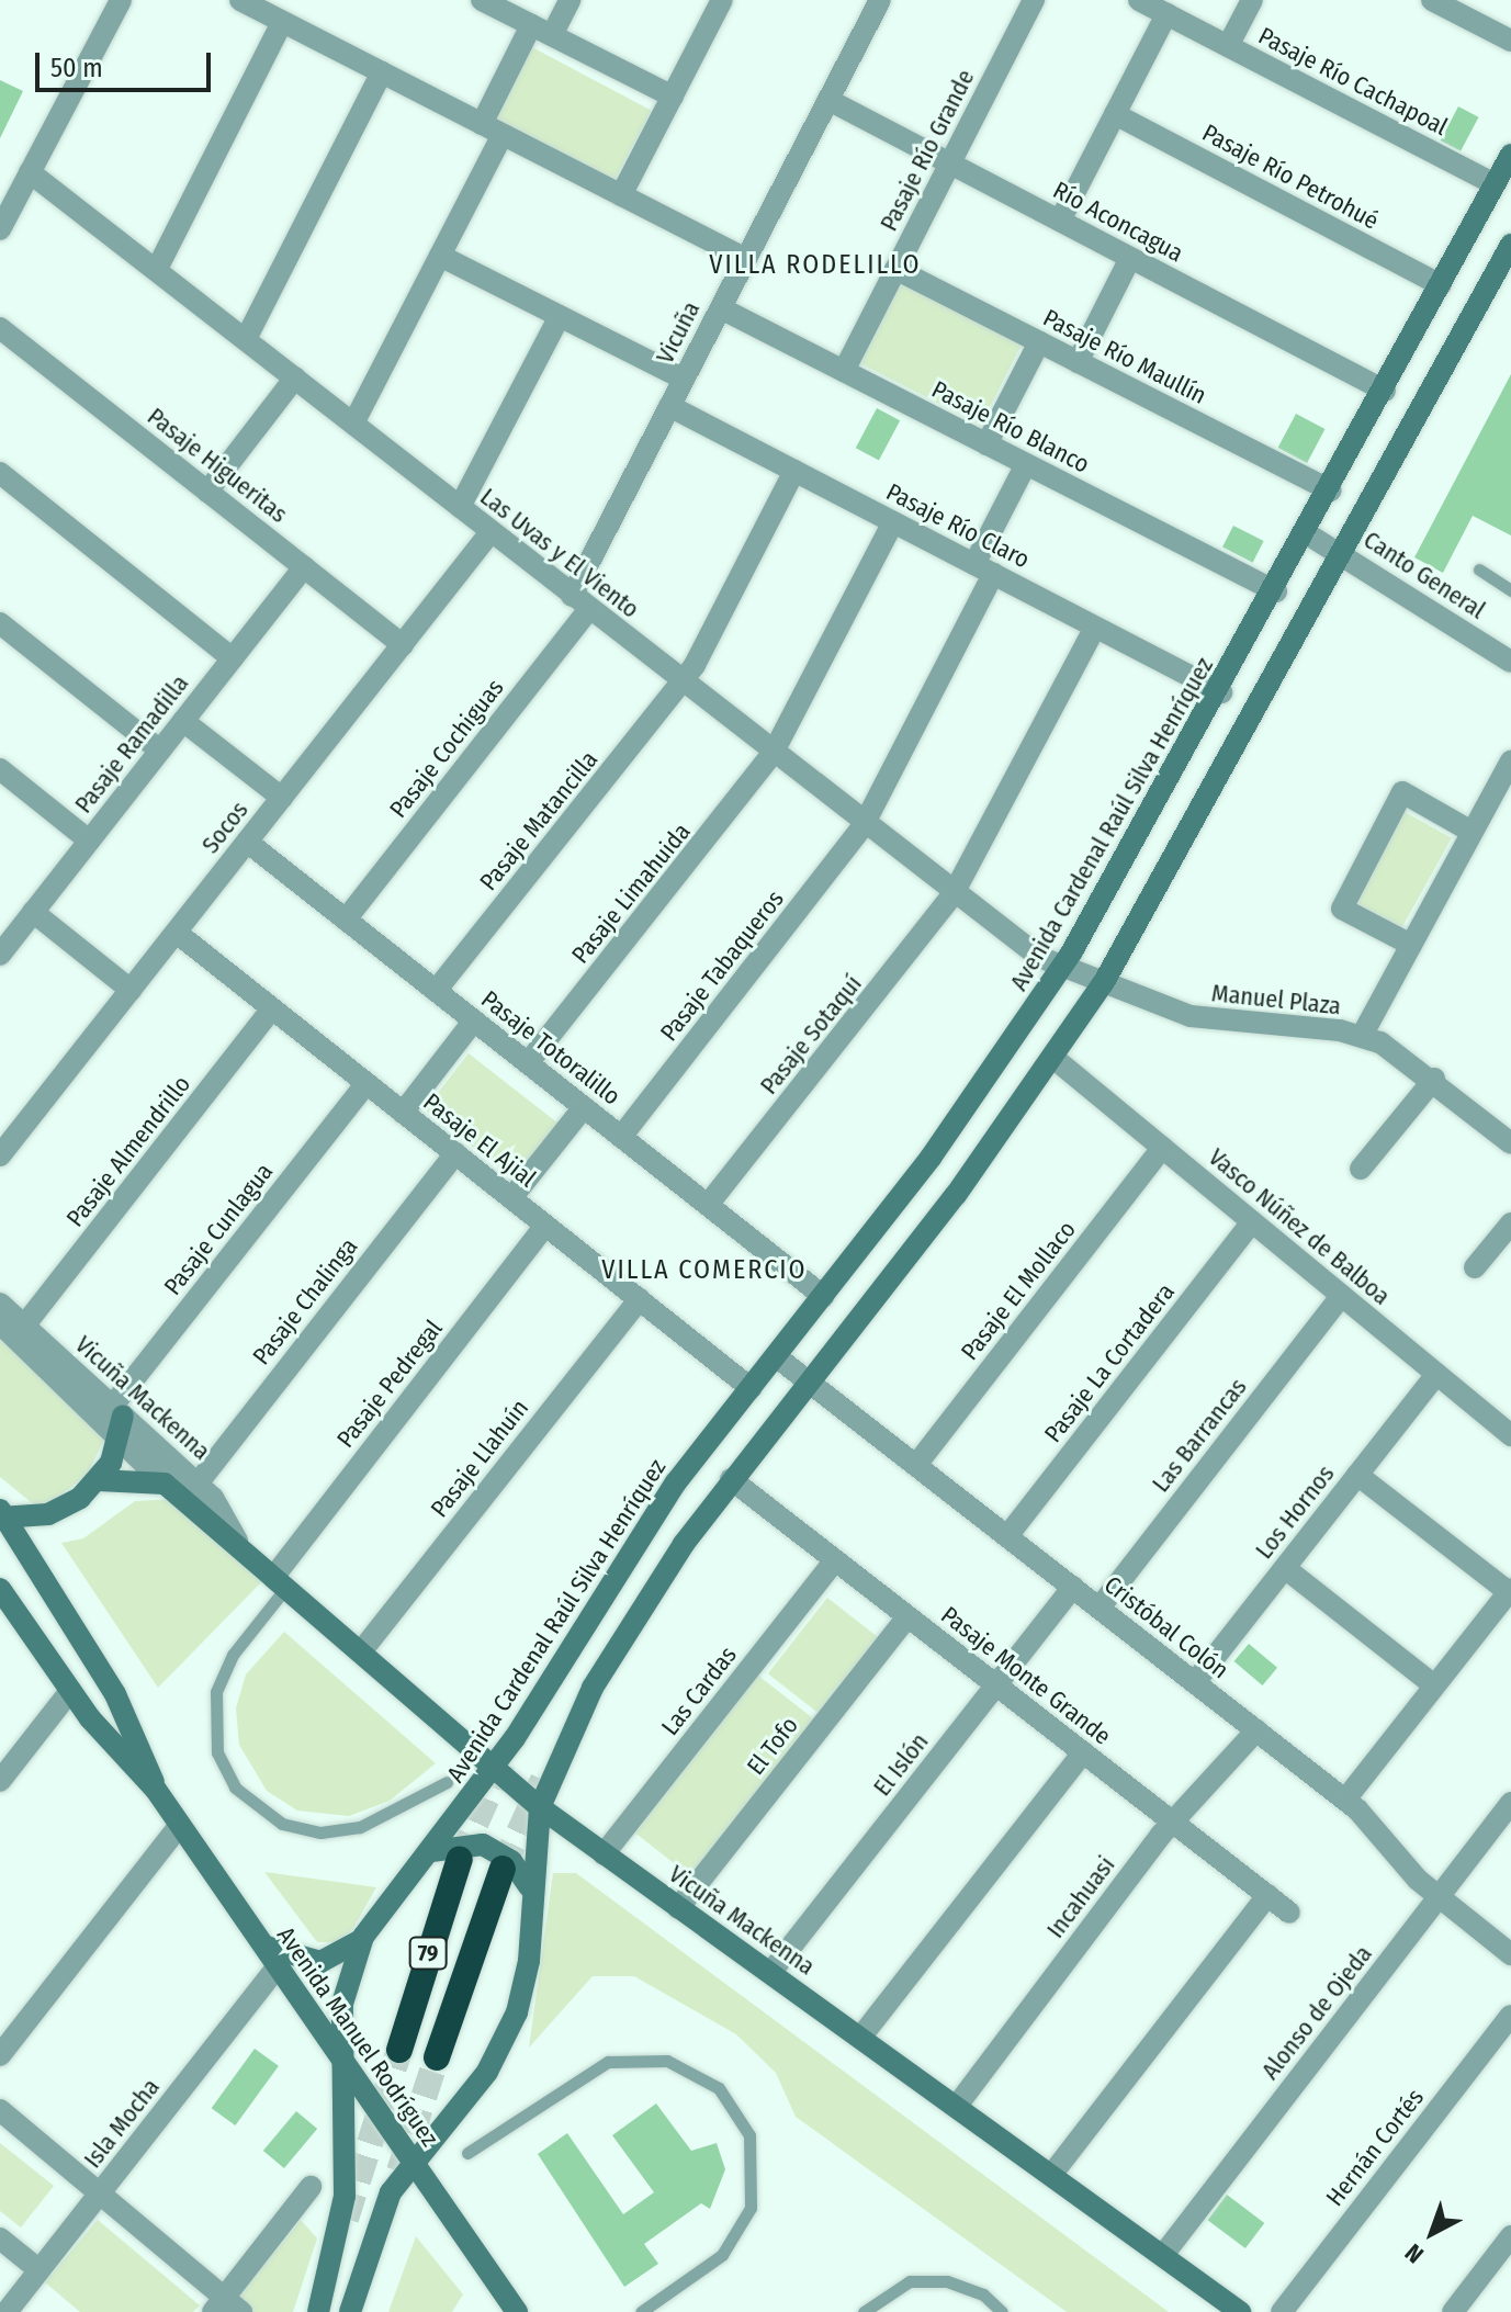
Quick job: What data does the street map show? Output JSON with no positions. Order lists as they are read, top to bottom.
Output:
{
  "streets": {
    "highway": ["79"],
    "main road": ["Avenida Cardenal Raúl Silva Henríquez", "Vicuña Mackenna", "Avenida Manuel Rodríguez"],
    "street": [
      "Pasaje Río Cachapoal",
      "Pasaje Río Grande",
      "Pasaje Río Petrohué",
      "Río Aconcagua",
      "Vicuña",
      "Pasaje Río Maullín",
      "Pasaje Río Blanco",
      "Pasaje Higueritas",
      "Pasaje Río Claro",
      "Las Uvas y El Viento",
      "Canto General",
      "Pasaje Ramadilla",
      "Pasaje Cochiguas",
      "Pasaje Matancilla",
      "Socos",
      "Pasaje Limahuida",
      "Pasaje Tabaqueros",
      "Manuel Plaza",
      "Pasaje Sotaquí",
      "Pasaje Totoralillo",
      "Pasaje El Ajial",
      "Pasaje Almendrillo",
      "Vasco Núñez de Balboa",
      "Pasaje Cunlagua",
      "Pasaje El Mollaco",
      "Pasaje Chalinga",
      "Pasaje La Cortadera",
      "Pasaje Pedregal",
      "Las Barrancas",
      "Pasaje Llahuín",
      "Los Hornos",
      "Cristóbal Colón",
      "Pasaje Monte Grande",
      "Las Cardas",
      "El Tofo",
      "El Islón",
      "Incahuasi",
      "Alonso de Ojeda",
      "Isla Mocha",
      "Hernán Cortés"
    ]
  },
  "crossings": [
    ["Pasaje Río Cachapoal", "Avenida Cardenal Raúl Silva Henríquez"],
    ["Pasaje Río Grande", "Río Aconcagua"],
    ["Pasaje Río Grande", "Pasaje Río Maullín"],
    ["Pasaje Río Grande", "Pasaje Río Blanco"],
    ["Pasaje Río Petrohué", "Avenida Cardenal Raúl Silva Henríquez"],
    ["Río Aconcagua", "Vicuña"],
    ["Río Aconcagua", "Avenida Cardenal Raúl Silva Henríquez"],
    ["Vicuña", "Pasaje Río Blanco"],
    ["Vicuña", "Pasaje Río Claro"],
    ["Vicuña", "Las Uvas y El Viento"],
    ["Vicuña", "Pasaje Cochiguas"],
    ["Pasaje Río Maullín", "Avenida Cardenal Raúl Silva Henríquez"],
    ["Pasaje Río Blanco", "Avenida Cardenal Raúl Silva Henríquez"],
    ["Pasaje Río Blanco", "Pasaje Tabaqueros"],
    ["Pasaje Higueritas", "Pasaje Ramadilla"],
    ["Pasaje Higueritas", "Socos"],
    ["Pasaje Río Claro", "Avenida Cardenal Raúl Silva Henríquez"],
    ["Pasaje Río Claro", "Pasaje Limahuida"],
    ["Pasaje Río Claro", "Pasaje Tabaqueros"],
    ["Pasaje Río Claro", "Pasaje Sotaquí"],
    ["Las Uvas y El Viento", "Pasaje Cochiguas"],
    ["Las Uvas y El Viento", "Pasaje Matancilla"],
    ["Las Uvas y El Viento", "Avenida Cardenal Raúl Silva Henríquez"],
    ["Las Uvas y El Viento", "Socos"],
    ["Las Uvas y El Viento", "Pasaje Limahuida"],
    ["Las Uvas y El Viento", "Pasaje Tabaqueros"],
    ["Las Uvas y El Viento", "Manuel Plaza"],
    ["Las Uvas y El Viento", "Pasaje Sotaquí"],
    ["Canto General", "Avenida Cardenal Raúl Silva Henríquez"],
    ["Pasaje Cochiguas", "Pasaje Totoralillo"],
    ["Pasaje Matancilla", "Pasaje Totoralillo"],
    ["Avenida Cardenal Raúl Silva Henríquez", "Manuel Plaza"],
    ["Avenida Cardenal Raúl Silva Henríquez", "Pasaje Totoralillo"],
    ["Avenida Cardenal Raúl Silva Henríquez", "Pasaje El Ajial"],
    ["Avenida Cardenal Raúl Silva Henríquez", "Vicuña Mackenna"],
    ["Avenida Cardenal Raúl Silva Henríquez", "Cristóbal Colón"],
    ["Avenida Cardenal Raúl Silva Henríquez", "Avenida Manuel Rodríguez"],
    ["Socos", "Pasaje Totoralillo"],
    ["Socos", "Pasaje El Ajial"],
    ["Pasaje Limahuida", "Pasaje Totoralillo"],
    ["Pasaje Tabaqueros", "Pasaje Totoralillo"],
    ["Pasaje Sotaquí", "Pasaje Totoralillo"],
    ["Pasaje El Ajial", "Pasaje Almendrillo"],
    ["Pasaje El Ajial", "Pasaje Cunlagua"],
    ["Pasaje El Ajial", "Pasaje Chalinga"],
    ["Pasaje El Ajial", "Pasaje Pedregal"],
    ["Pasaje El Ajial", "Pasaje Llahuín"],
    ["Pasaje Almendrillo", "Vicuña Mackenna"],
    ["Vasco Núñez de Balboa", "Pasaje El Mollaco"],
    ["Vasco Núñez de Balboa", "Pasaje La Cortadera"],
    ["Vasco Núñez de Balboa", "Las Barrancas"],
    ["Vasco Núñez de Balboa", "Los Hornos"],
    ["Pasaje Cunlagua", "Vicuña Mackenna"],
    ["Pasaje El Mollaco", "Cristóbal Colón"],
    ["Pasaje Chalinga", "Vicuña Mackenna"],
    ["Pasaje La Cortadera", "Cristóbal Colón"],
    ["Pasaje Pedregal", "Vicuña Mackenna"],
    ["Vicuña Mackenna", "Pasaje Llahuín"],
    ["Vicuña Mackenna", "Las Cardas"],
    ["Vicuña Mackenna", "El Tofo"],
    ["Vicuña Mackenna", "El Islón"],
    ["Vicuña Mackenna", "Incahuasi"],
    ["Vicuña Mackenna", "Alonso de Ojeda"],
    ["Las Barrancas", "Cristóbal Colón"],
    ["Los Hornos", "Cristóbal Colón"],
    ["Cristóbal Colón", "El Islón"],
    ["Cristóbal Colón", "Incahuasi"],
    ["Cristóbal Colón", "Alonso de Ojeda"],
    ["Pasaje Monte Grande", "Las Cardas"],
    ["Pasaje Monte Grande", "El Tofo"],
    ["Pasaje Monte Grande", "El Islón"],
    ["Pasaje Monte Grande", "Incahuasi"],
    ["Avenida Manuel Rodríguez", "Isla Mocha"]
  ],
  "districts": ["VILLA RODELILLO", "VILLA COMERCIO"],
  "scale_bar": "50 m",
  "north": "bottom left"
}
